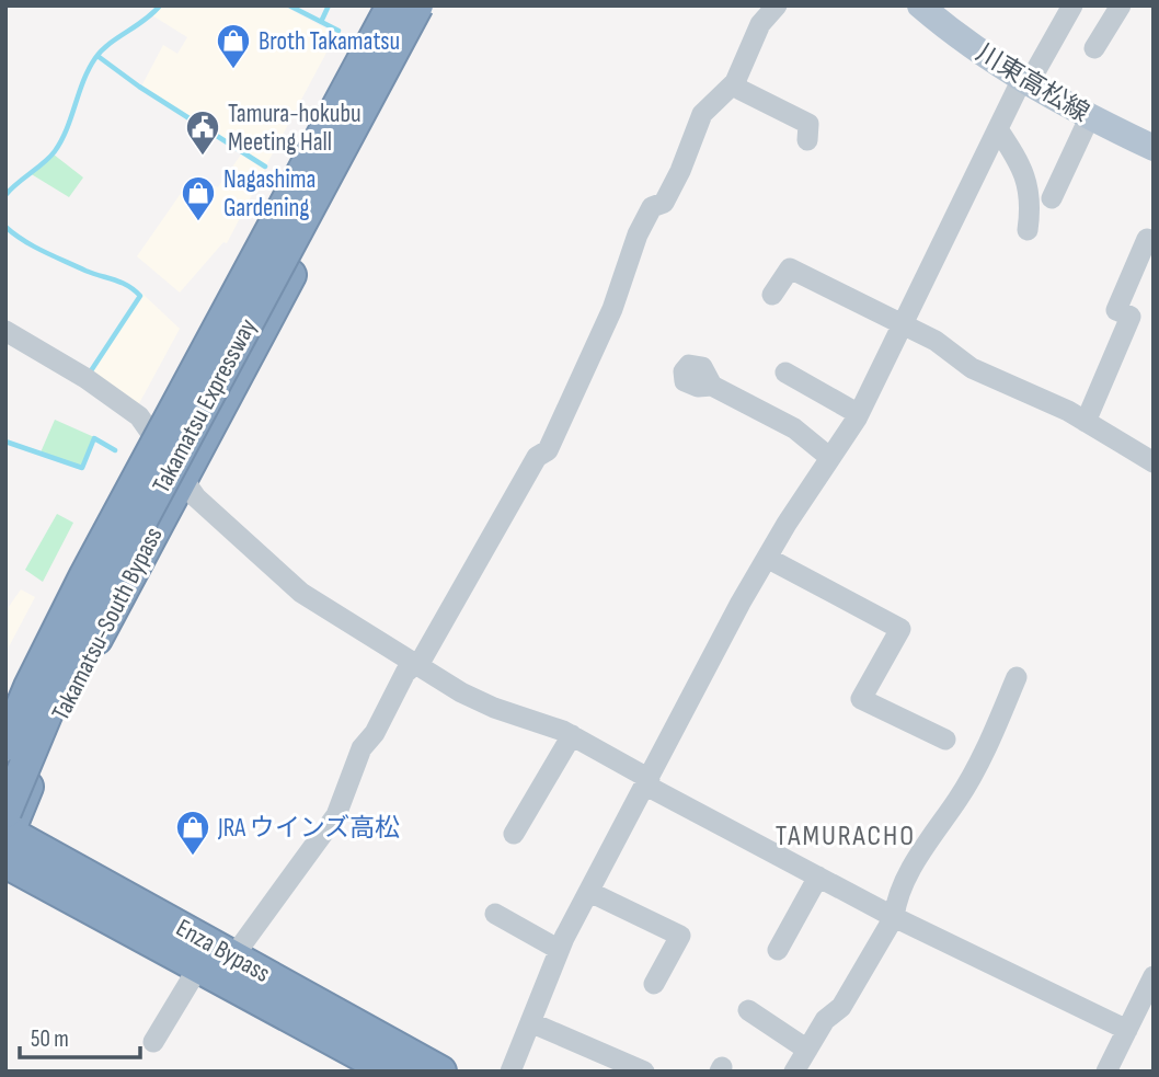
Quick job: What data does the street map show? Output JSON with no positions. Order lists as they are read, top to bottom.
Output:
{
  "streets": {
    "highway": ["Takamatsu Expressway", "Takamatsu-South Bypass", "Enza Bypass"],
    "main road": ["川東高松線"]
  },
  "crossings": [
    ["Takamatsu Expressway", "Takamatsu-South Bypass"],
    ["Takamatsu Expressway", "Enza Bypass"],
    ["Takamatsu-South Bypass", "Enza Bypass"]
  ],
  "districts": ["TAMURACHO"],
  "places": {
    "shop": ["Broth Takamatsu", "Nagashima Gardening", "JRA ウインズ高松"],
    "public building": ["Tamura-hokubu Meeting Hall"]
  },
  "scale_bar": "50 m"
}
